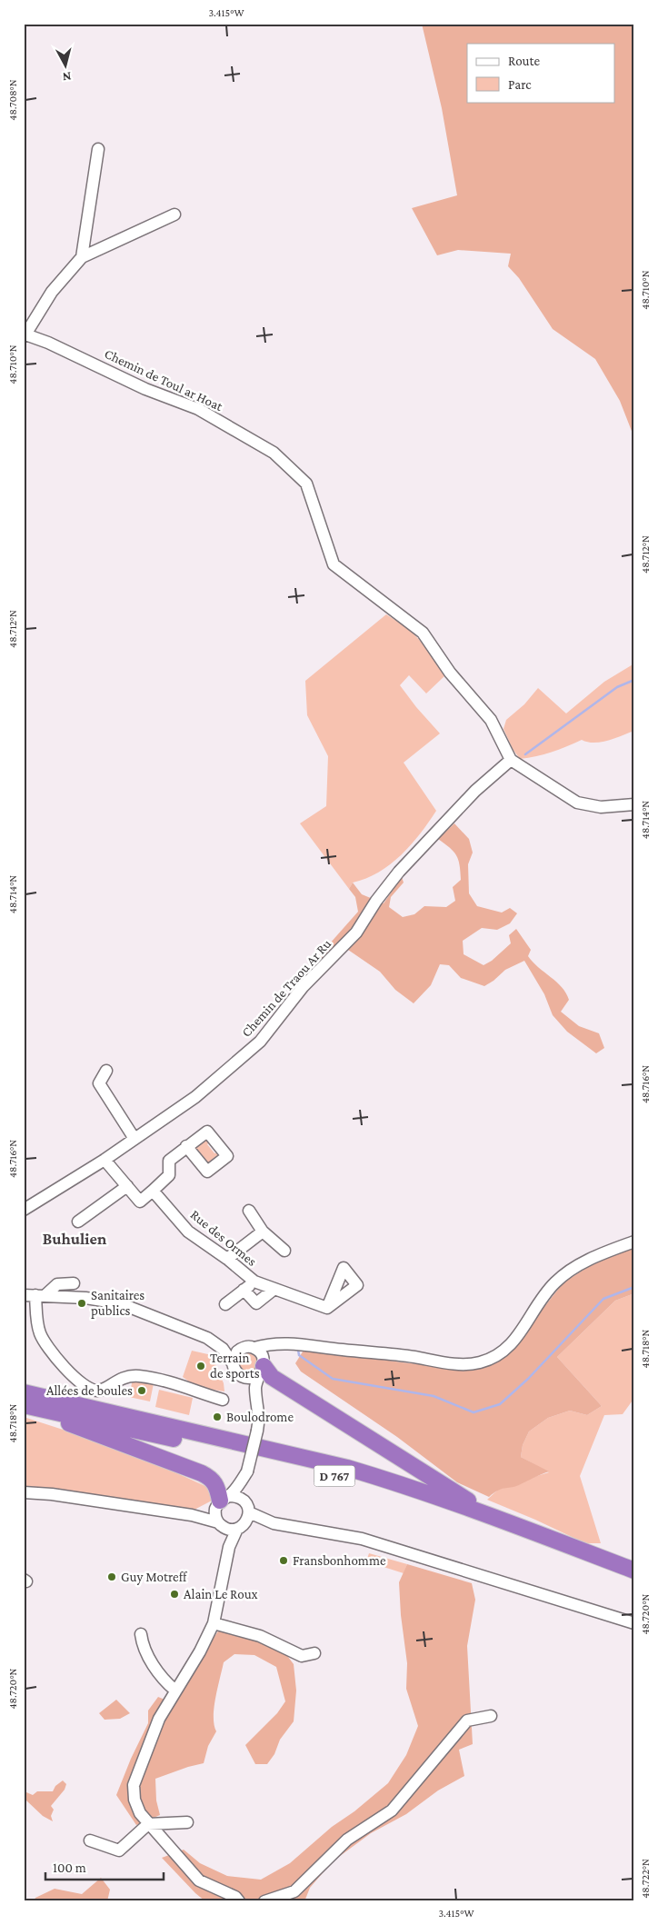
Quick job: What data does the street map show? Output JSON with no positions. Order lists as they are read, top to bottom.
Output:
{
  "streets": {
    "highway": ["D 767"],
    "street": ["Chemin de Toul ar Hoat", "Chemin de Traou Ar Ru", "Rue des Ormes"]
  },
  "crossings": [
    ["Chemin de Toul ar Hoat", "Chemin de Traou Ar Ru"]
  ],
  "districts": ["Buhulien"],
  "places": [
    "Sanitaires publics",
    "Terrain de sports",
    "Allées de boules",
    "Boulodrome",
    "Fransbonhomme",
    "Guy Motreff",
    "Alain Le Roux"
  ],
  "legend": ["Route", "Parc"],
  "scale_bar": "100 m",
  "north": "bottom",
  "coordinates": [
    "3.415°W",
    "48.708°N",
    "48.710°N",
    "48.712°N",
    "48.714°N",
    "48.716°N",
    "48.718°N",
    "48.720°N",
    "48.722°N"
  ]
}
